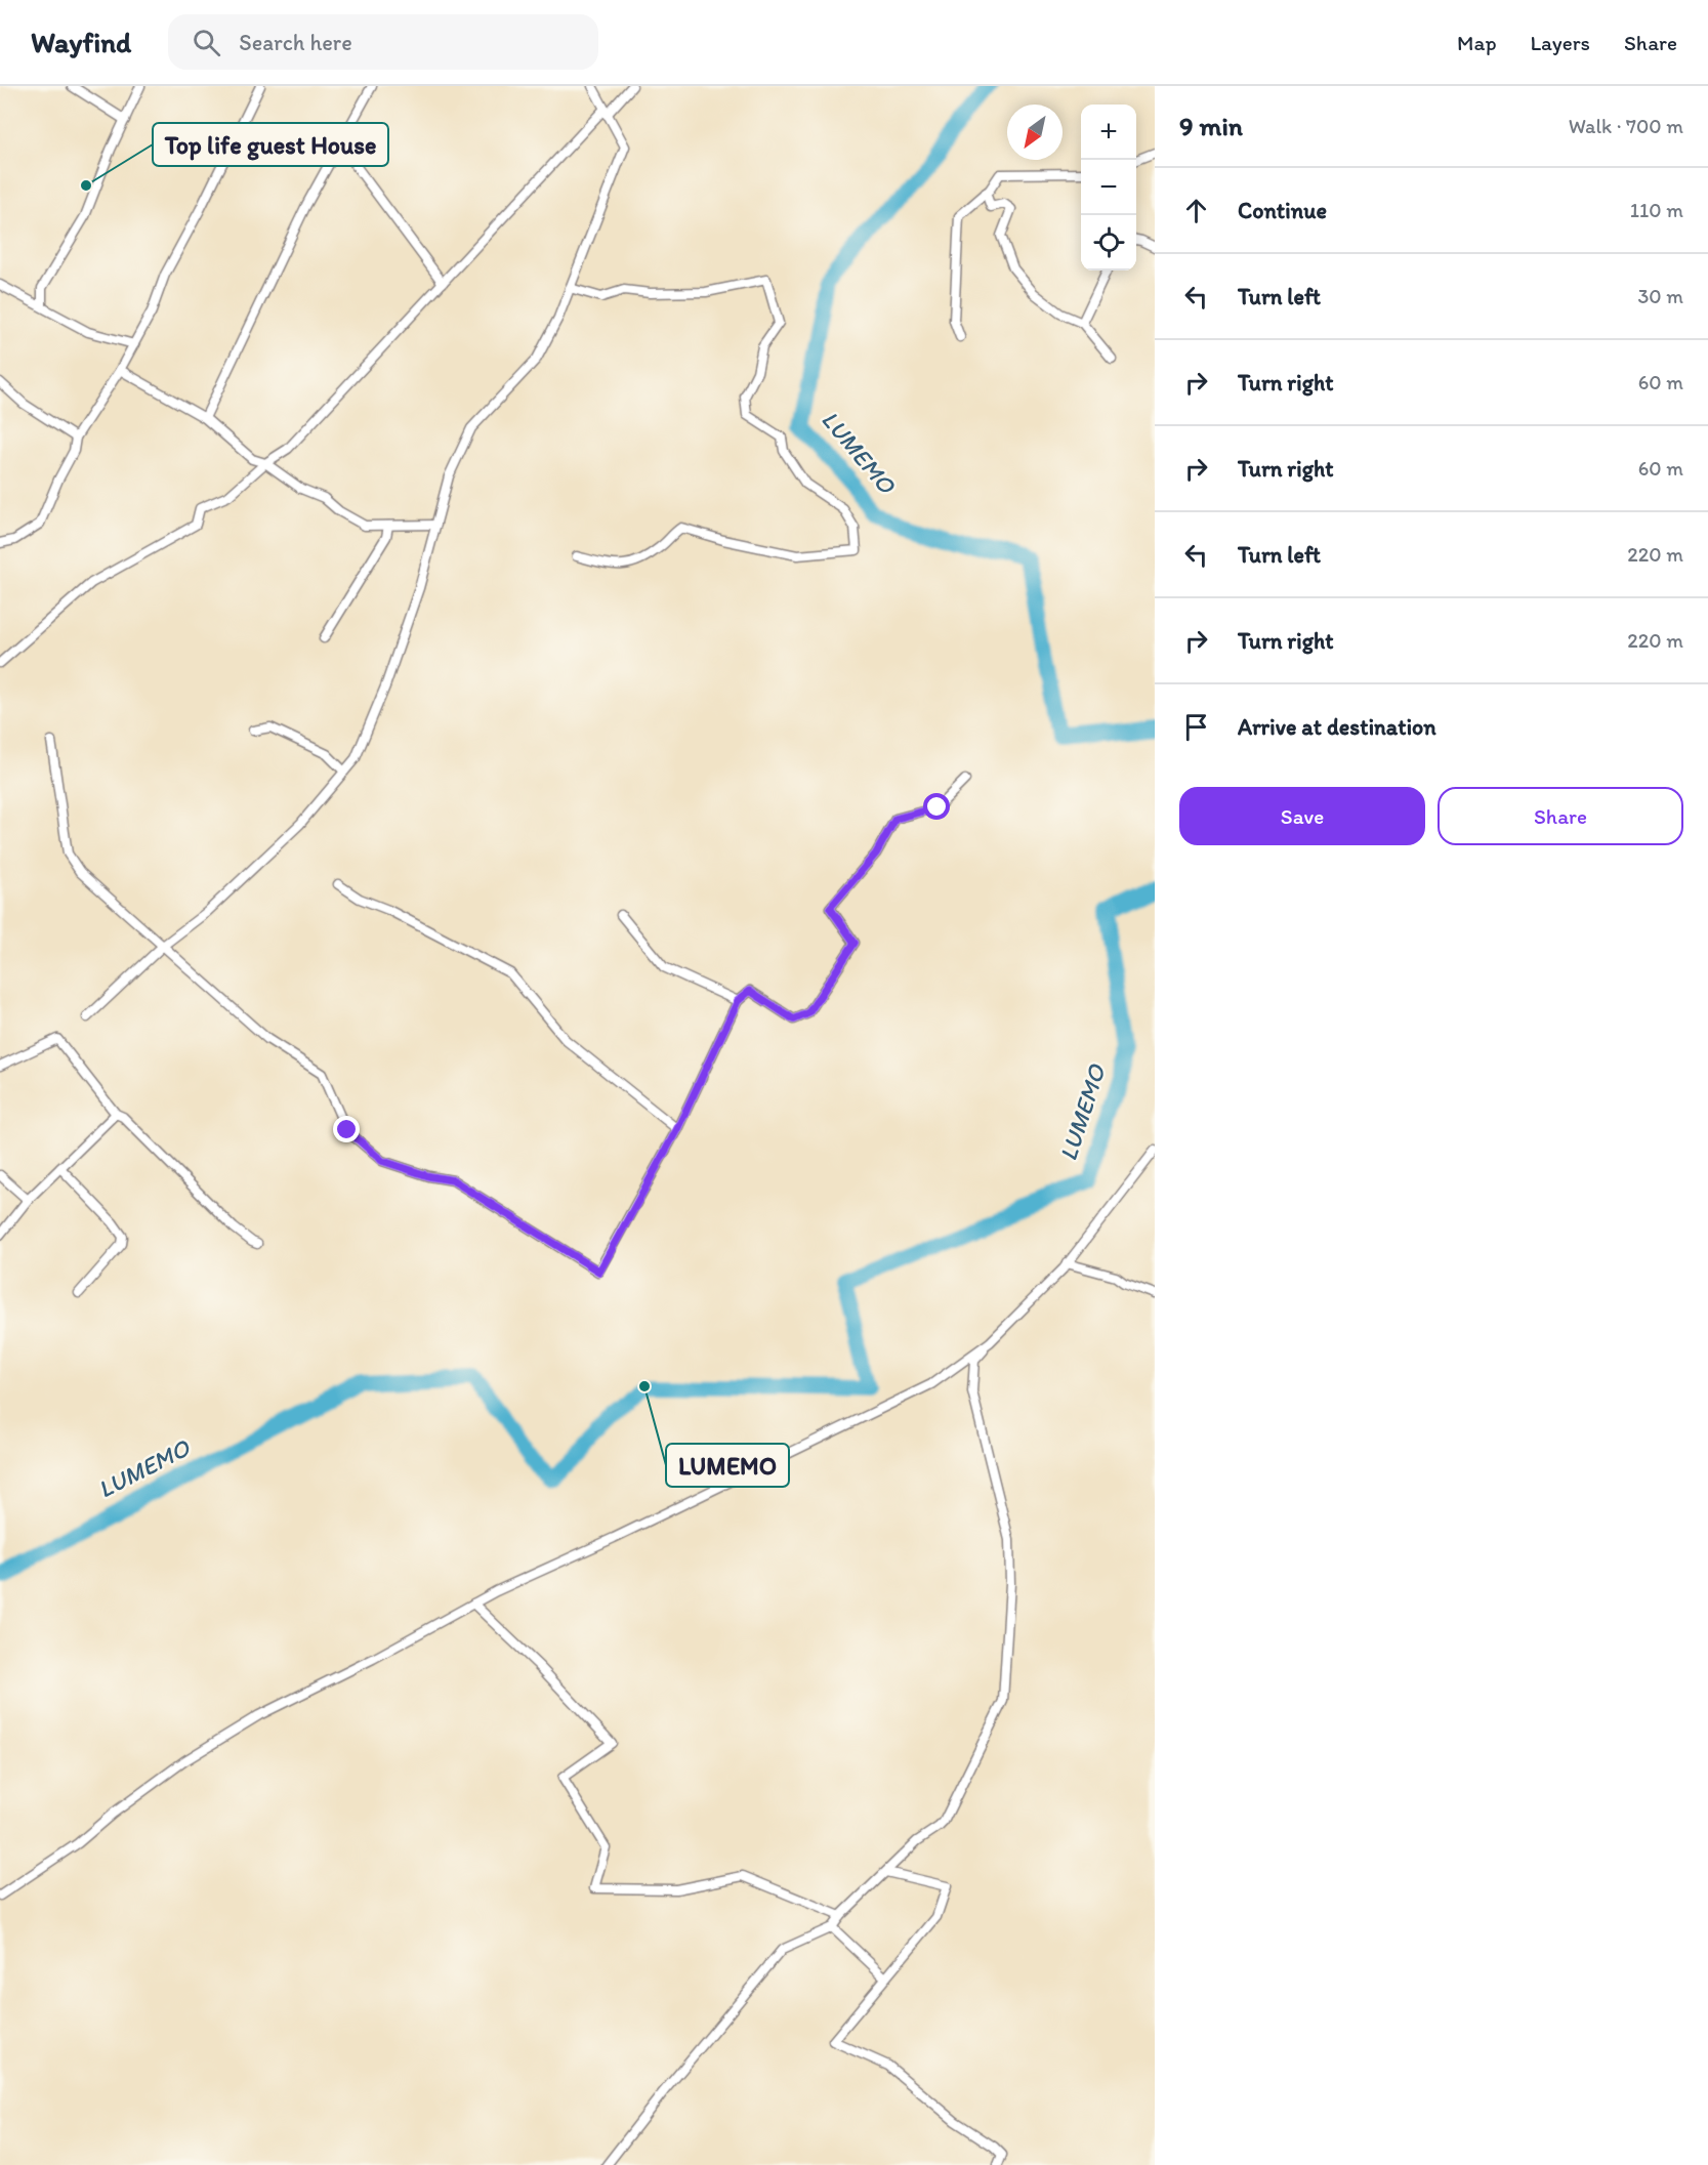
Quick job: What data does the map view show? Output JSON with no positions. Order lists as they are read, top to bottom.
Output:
{
  "water": ["LUMEMO"],
  "places": ["Top life guest House", "LUMEMO"],
  "north": "bottom left",
  "page": {
    "header": "Wayfind",
    "search": "Search here",
    "nav": ["Map", "Layers", "Share"],
    "heading": ["9 min", "Walk · 700 m"],
    "map_buttons": ["+", "−"],
    "list": [
      ["Continue", "110 m"],
      ["Turn left", "30 m"],
      ["Turn right", "60 m"],
      ["Turn right", "60 m"],
      ["Turn left", "220 m"],
      ["Turn right", "220 m"],
      "Arrive at destination"
    ],
    "buttons": ["Save", "Share"]
  }
}
